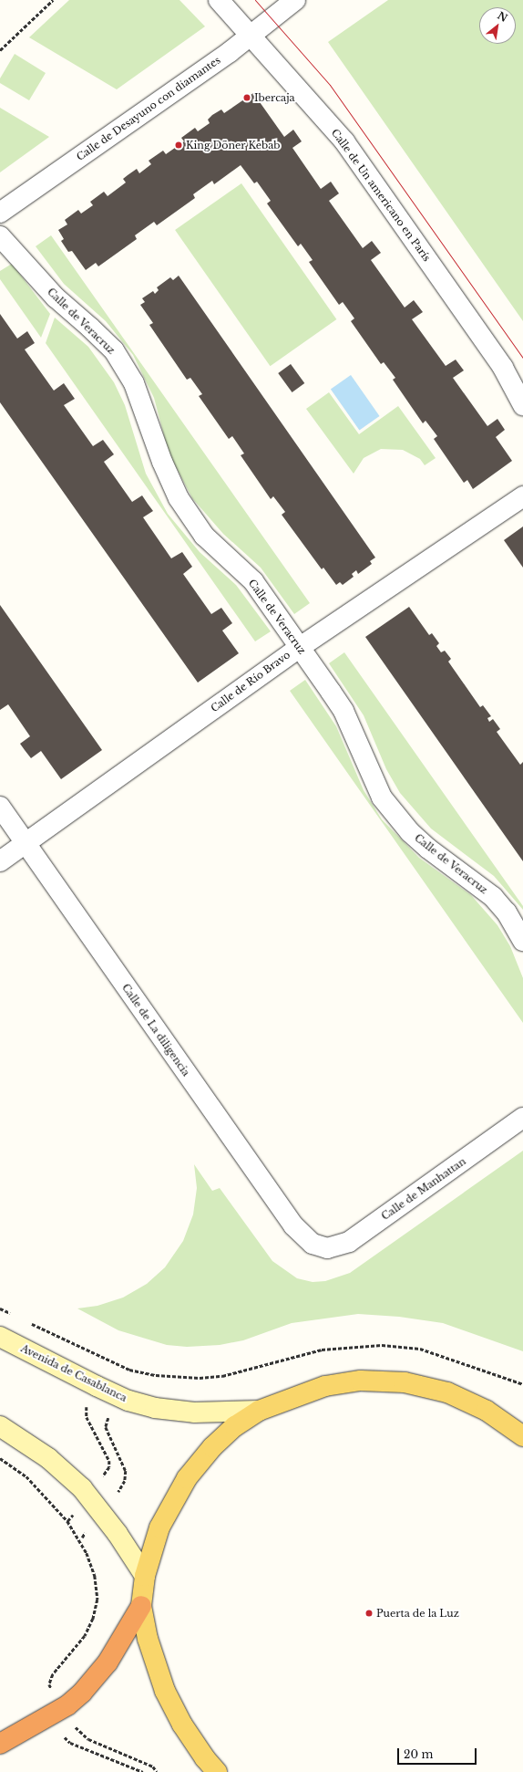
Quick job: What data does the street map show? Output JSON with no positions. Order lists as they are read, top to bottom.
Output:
{
  "streets": {
    "main road": ["Avenida de Casablanca"],
    "street": [
      "Calle de Desayuno con diamantes",
      "Calle de Un americano en París",
      "Calle de Veracruz",
      "Calle de Río Bravo",
      "Calle de La diligencia",
      "Calle de Manhattan"
    ]
  },
  "crossings": [
    ["Calle de Desayuno con diamantes", "Calle de Un americano en París"],
    ["Calle de Veracruz", "Calle de Río Bravo"],
    ["Calle de Río Bravo", "Calle de La diligencia"],
    ["Calle de La diligencia", "Calle de Manhattan"]
  ],
  "places": ["Ibercaja", "King Döner Kebab", "Puerta de la Luz"],
  "scale_bar": "20 m",
  "north": "top right"
}
